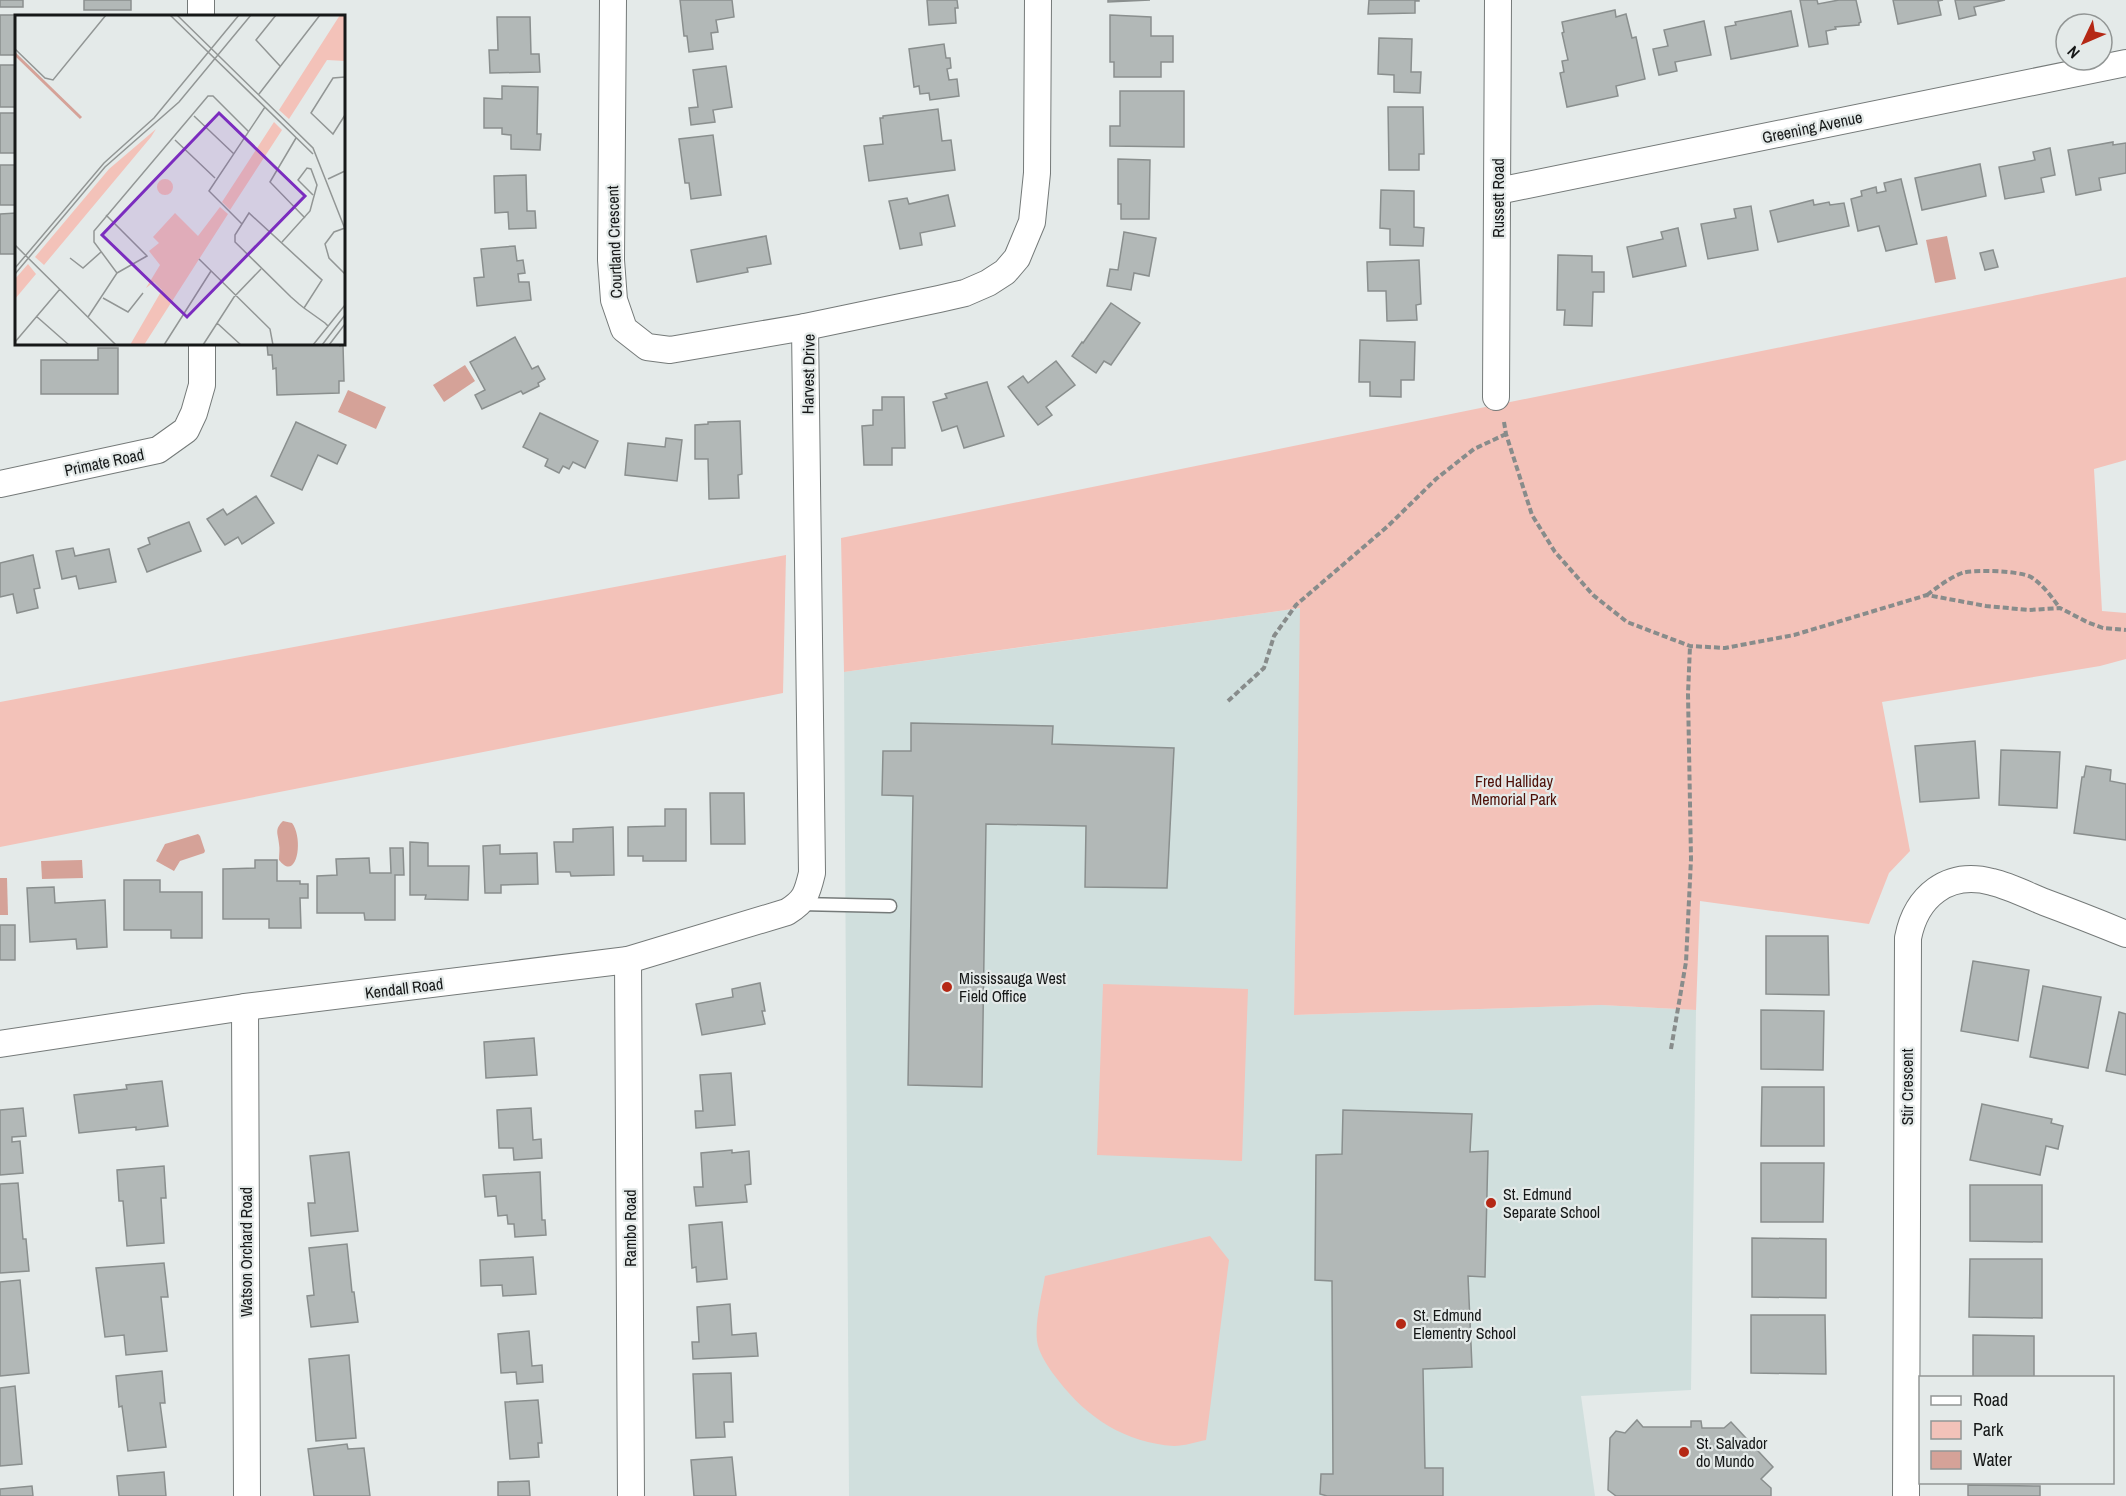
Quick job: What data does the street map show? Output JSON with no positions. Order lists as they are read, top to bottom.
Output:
{
  "streets": {
    "street": [
      "Greening Avenue",
      "Russett Road",
      "Courtland Crescent",
      "Harvest Drive",
      "Primate Road",
      "Kendall Road",
      "Stir Crescent",
      "Rambo Road",
      "Watson Orchard Road"
    ]
  },
  "crossings": [
    ["Greening Avenue", "Russett Road"],
    ["Courtland Crescent", "Harvest Drive"],
    ["Harvest Drive", "Kendall Road"],
    ["Kendall Road", "Rambo Road"],
    ["Kendall Road", "Watson Orchard Road"]
  ],
  "parks": ["Fred Halliday Memorial Park"],
  "places": [
    "Mississauga West Field Office",
    "St. Edmund Separate School",
    "St. Edmund Elementry School",
    "St. Salvador do Mundo"
  ],
  "legend": ["Road", "Park", "Water"],
  "north": "bottom left"
}
